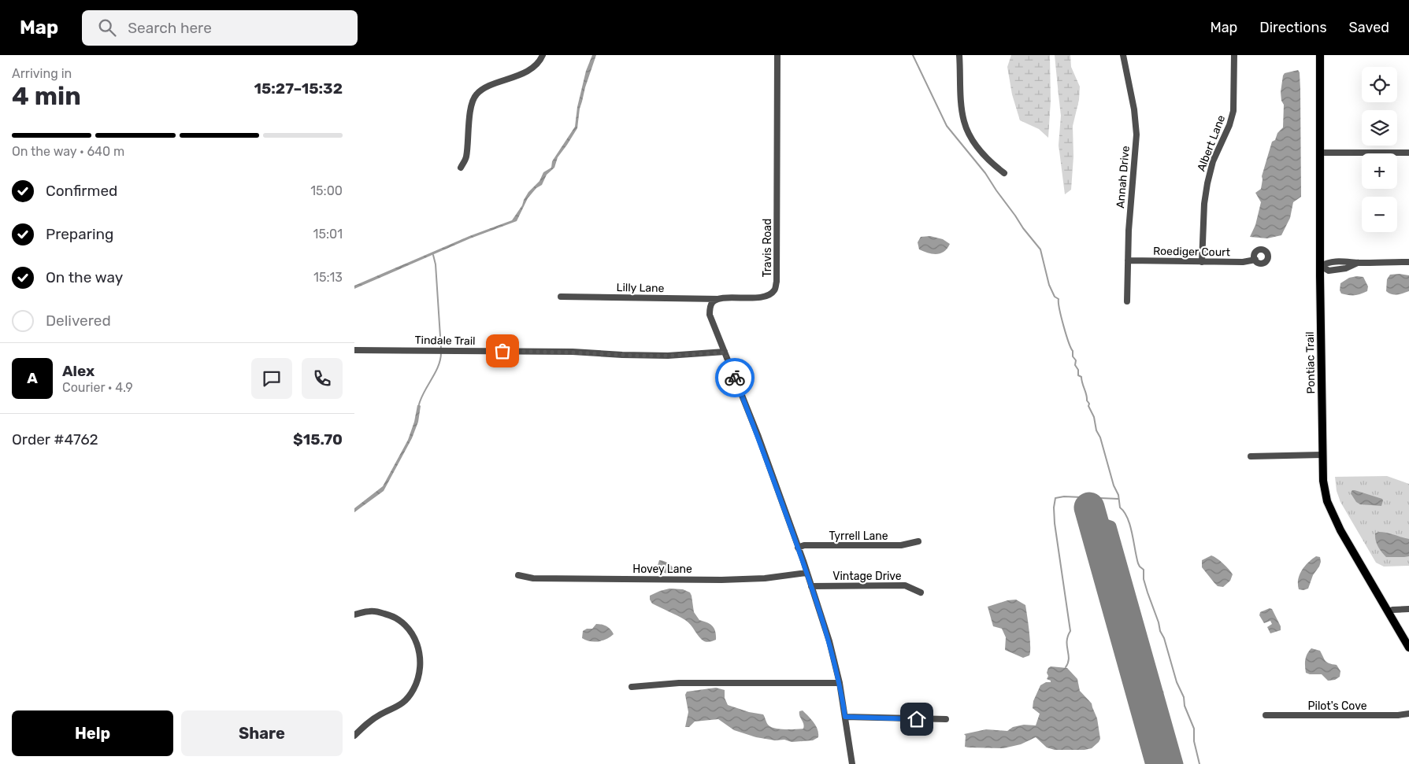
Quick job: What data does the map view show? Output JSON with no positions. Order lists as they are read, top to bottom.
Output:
{
  "streets": {
    "main road": ["Pontiac Trail"],
    "street": [
      "Albert Lane",
      "Annah Drive",
      "Travis Road",
      "Roediger Court",
      "Lilly Lane",
      "Tindale Trail",
      "Tyrrell Lane",
      "Hovey Lane",
      "Vintage Drive",
      "Pilot's Cove"
    ]
  },
  "crossings": [
    ["Albert Lane", "Roediger Court"],
    ["Annah Drive", "Roediger Court"],
    ["Travis Road", "Lilly Lane"]
  ],
  "page": {
    "header": "Map",
    "search": "Search here",
    "nav": ["Map", "Directions", "Saved"],
    "heading": ["4 min", "Arriving in", "15:27–15:32"],
    "panel": [
      "Alex",
      "Courier · 4.9",
      "Order #4762",
      "$15.70"
    ],
    "map_buttons": ["+", "−"],
    "bar": "On the way · 640 m",
    "list": [
      ["Confirmed", "15:00"],
      ["Preparing", "15:01"],
      ["On the way", "15:13"],
      "Delivered"
    ],
    "round": "A",
    "buttons": ["Help", "Share"]
  }
}
